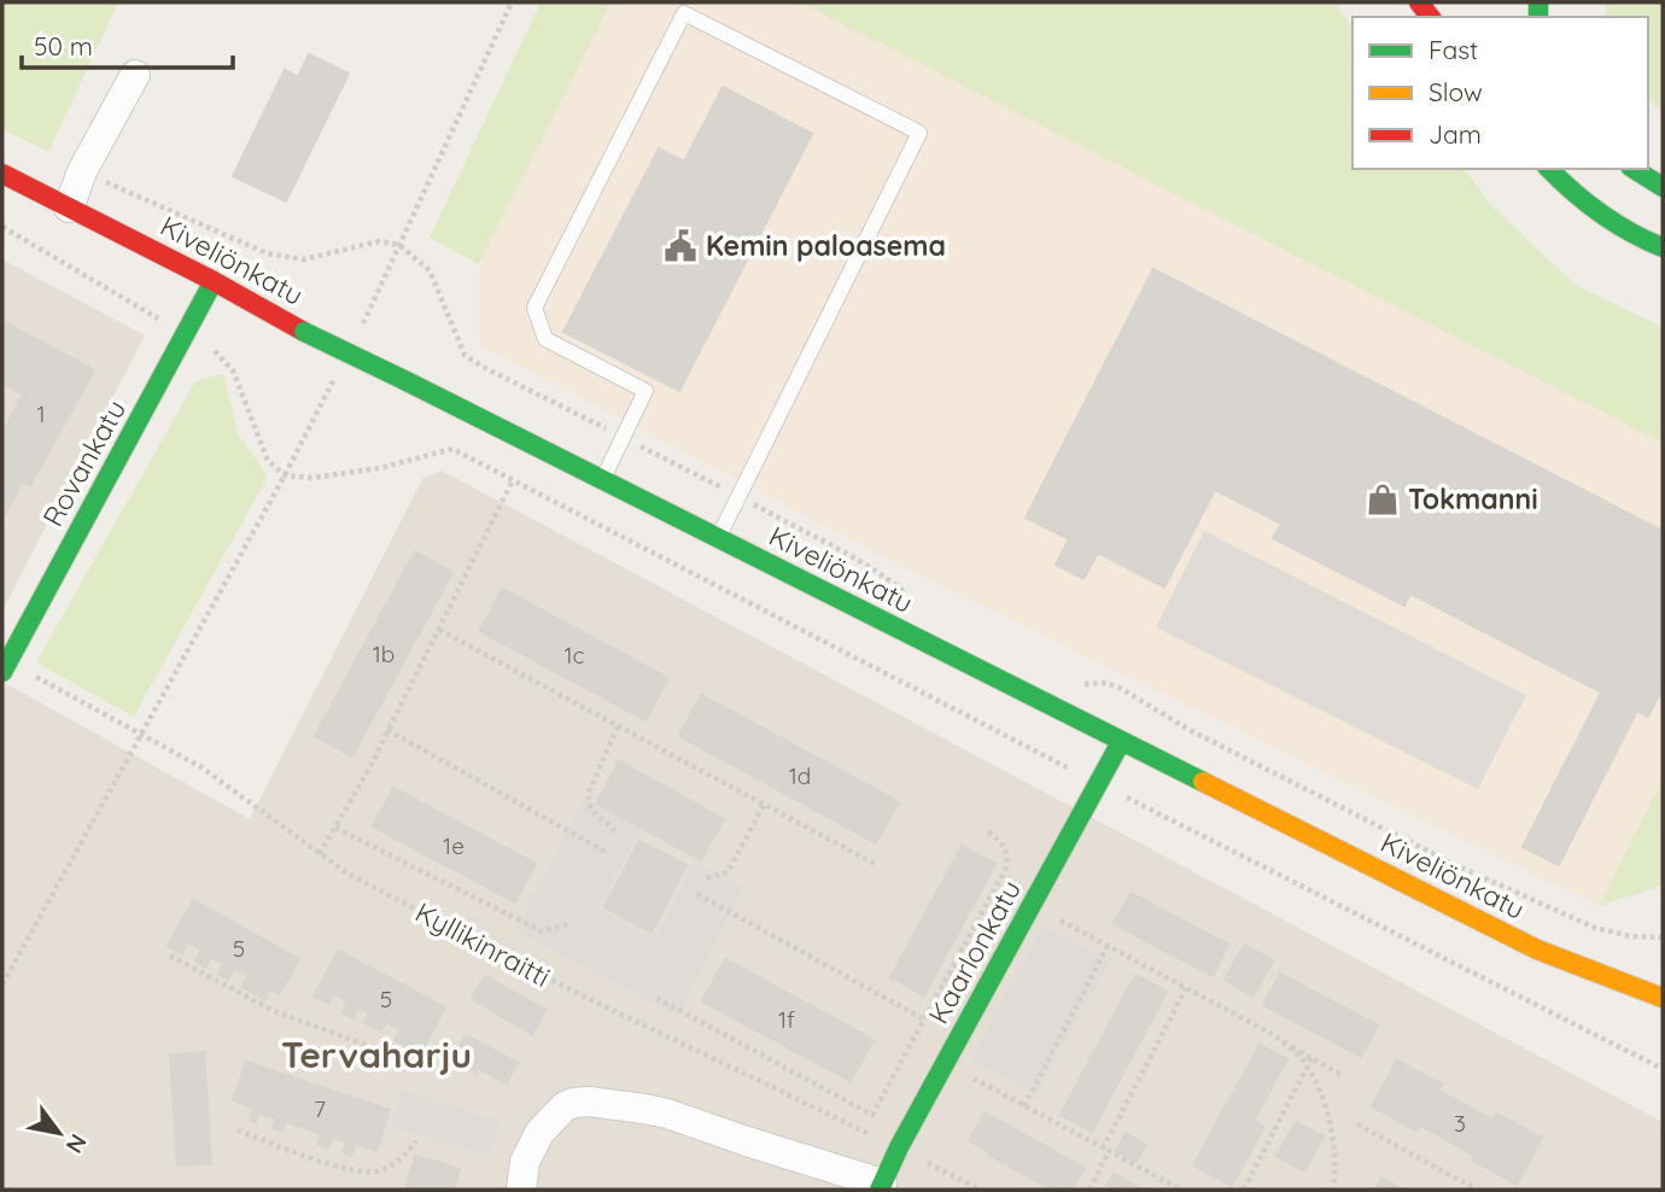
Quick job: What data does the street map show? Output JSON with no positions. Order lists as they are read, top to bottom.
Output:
{
  "streets": {
    "main road": ["Kiveliönkatu", "Rovankatu", "Kaarlonkatu"],
    "path": ["Kyllikinraitti"]
  },
  "crossings": [
    ["Kiveliönkatu", "Rovankatu"],
    ["Kiveliönkatu", "Kaarlonkatu"],
    ["Rovankatu", "Kyllikinraitti"],
    ["Kyllikinraitti", "Kaarlonkatu"]
  ],
  "districts": ["Tervaharju"],
  "places": {
    "public building": ["Kemin paloasema"],
    "shop": ["Tokmanni"]
  },
  "house_numbers": [
    "1",
    "1b",
    "1c",
    "1d",
    "1e",
    "5",
    "5",
    "1f",
    "7",
    "3"
  ],
  "legend": ["Fast", "Slow", "Jam"],
  "scale_bar": "50 m",
  "north": "bottom right"
}
